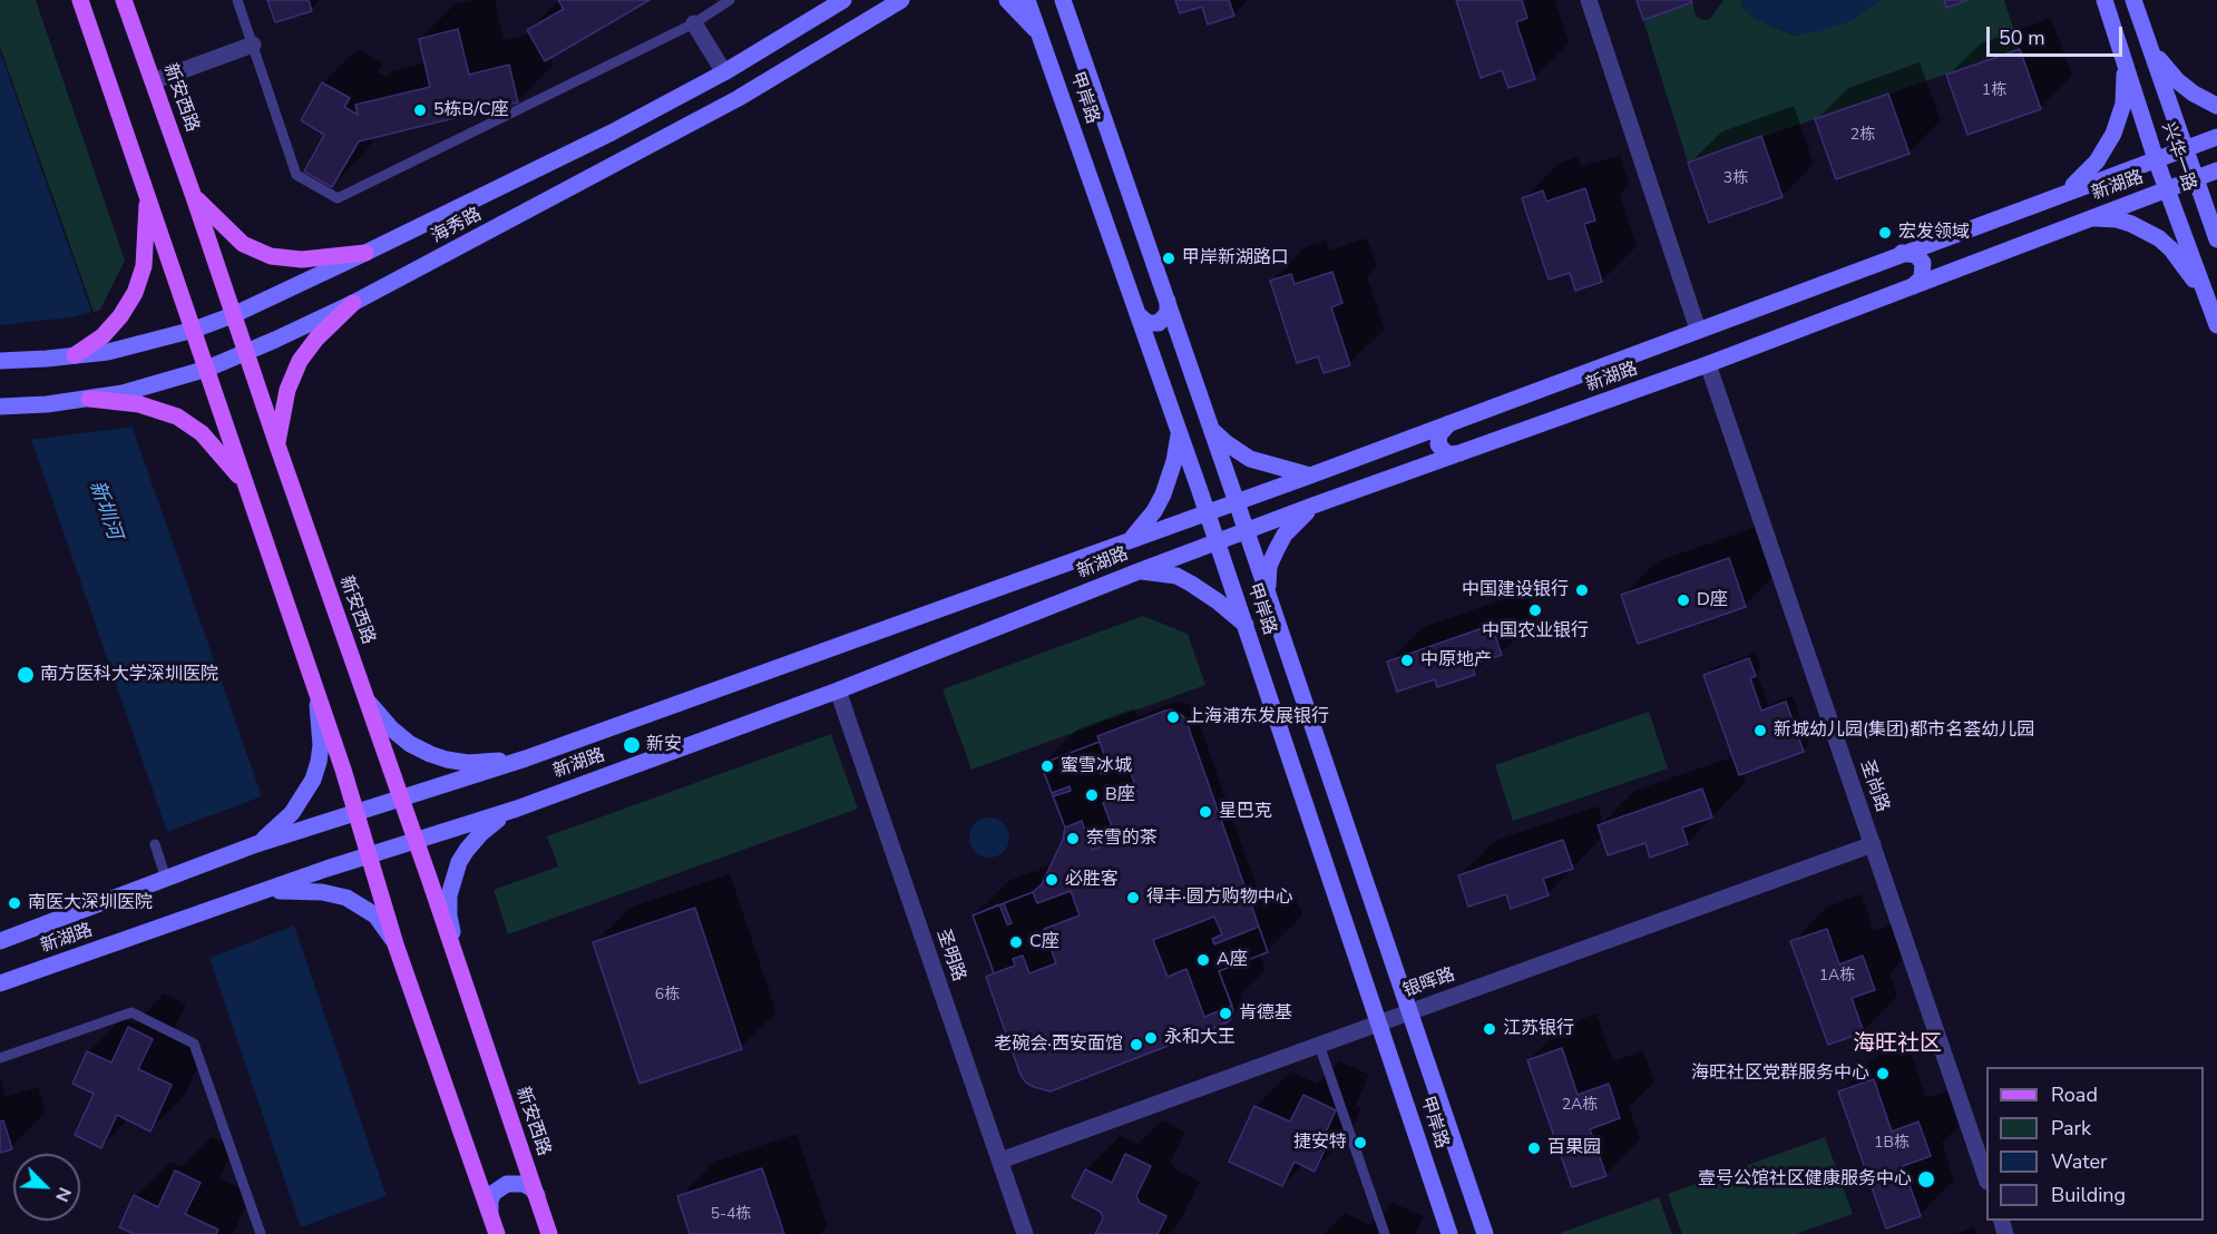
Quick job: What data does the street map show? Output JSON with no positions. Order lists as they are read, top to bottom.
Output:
{
  "streets": {
    "main road": [
      "新安西路",
      "甲岸路",
      "兴华一路",
      "新湖路",
      "海秀路"
    ],
    "street": ["圣尚路", "圣明路", "银晖路"]
  },
  "crossings": [
    ["新安西路", "新湖路"],
    ["新安西路", "海秀路"],
    ["甲岸路", "新湖路"],
    ["甲岸路", "银晖路"],
    ["兴华一路", "新湖路"],
    ["新湖路", "圣尚路"],
    ["新湖路", "圣明路"],
    ["圣尚路", "银晖路"],
    ["圣明路", "银晖路"]
  ],
  "districts": ["海旺社区"],
  "water": ["新圳河"],
  "places": [
    "5栋B/C座",
    "宏发领域",
    "甲岸新湖路口",
    "中国建设银行",
    "D座",
    "中国农业银行",
    "中原地产",
    "南方医科大学深圳医院",
    "上海浦东发展银行",
    "新城幼儿园(集团)都市名荟幼儿园",
    "新安",
    "蜜雪冰城",
    "B座",
    "星巴克",
    "奈雪的茶",
    "必胜客",
    "得丰·圆方购物中心",
    "南医大深圳医院",
    "C座",
    "A座",
    "肯德基",
    "江苏银行",
    "永和大王",
    "老碗会·西安面馆",
    "海旺社区党群服务中心",
    "捷安特",
    "百果园",
    "壹号公馆社区健康服务中心"
  ],
  "house_numbers": [
    "1栋",
    "2栋",
    "3栋",
    "1A栋",
    "6栋",
    "2A栋",
    "1B栋",
    "5-4栋"
  ],
  "legend": [
    "Road",
    "Park",
    "Water",
    "Building"
  ],
  "scale_bar": "50 m",
  "north": "bottom right"
}
